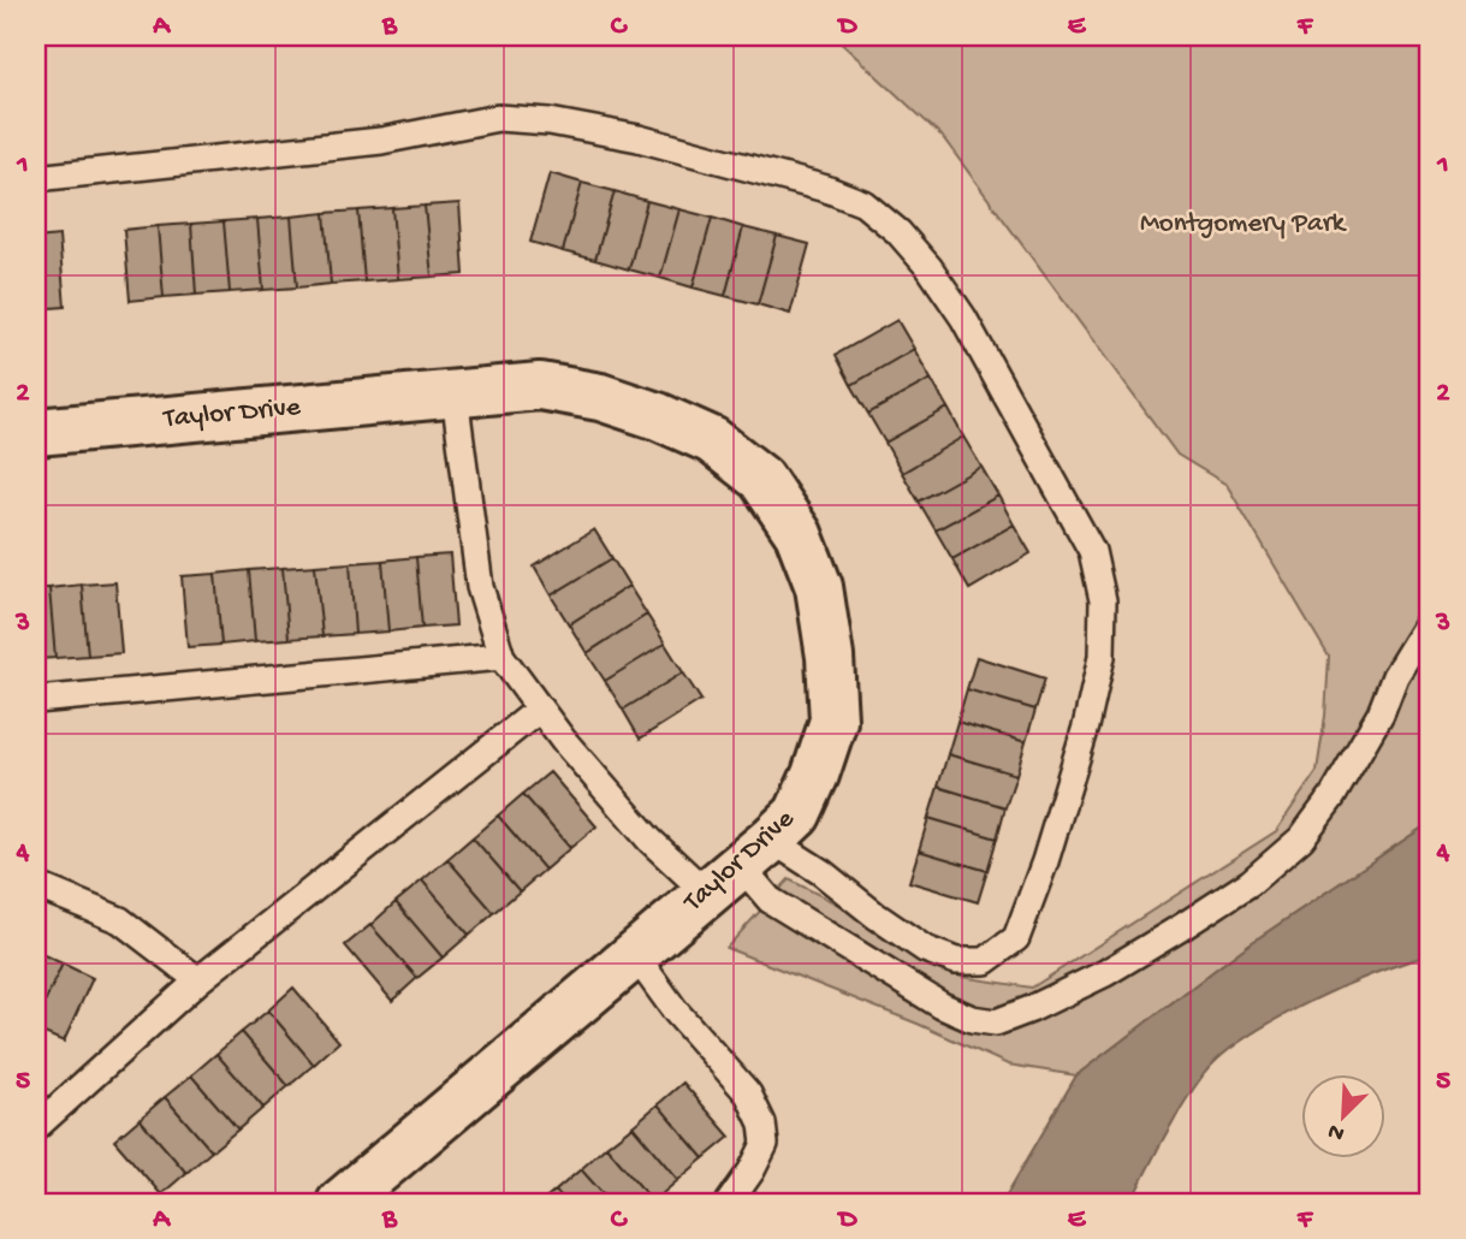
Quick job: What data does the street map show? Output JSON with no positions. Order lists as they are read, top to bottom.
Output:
{
  "streets": {
    "street": ["Taylor Drive"]
  },
  "parks": ["Montgomery Park"],
  "north": "bottom left",
  "grid": {
    "columns": [
      "A",
      "B",
      "C",
      "D",
      "E",
      "F"
    ],
    "rows": [
      "1",
      "2",
      "3",
      "4",
      "5"
    ]
  }
}
